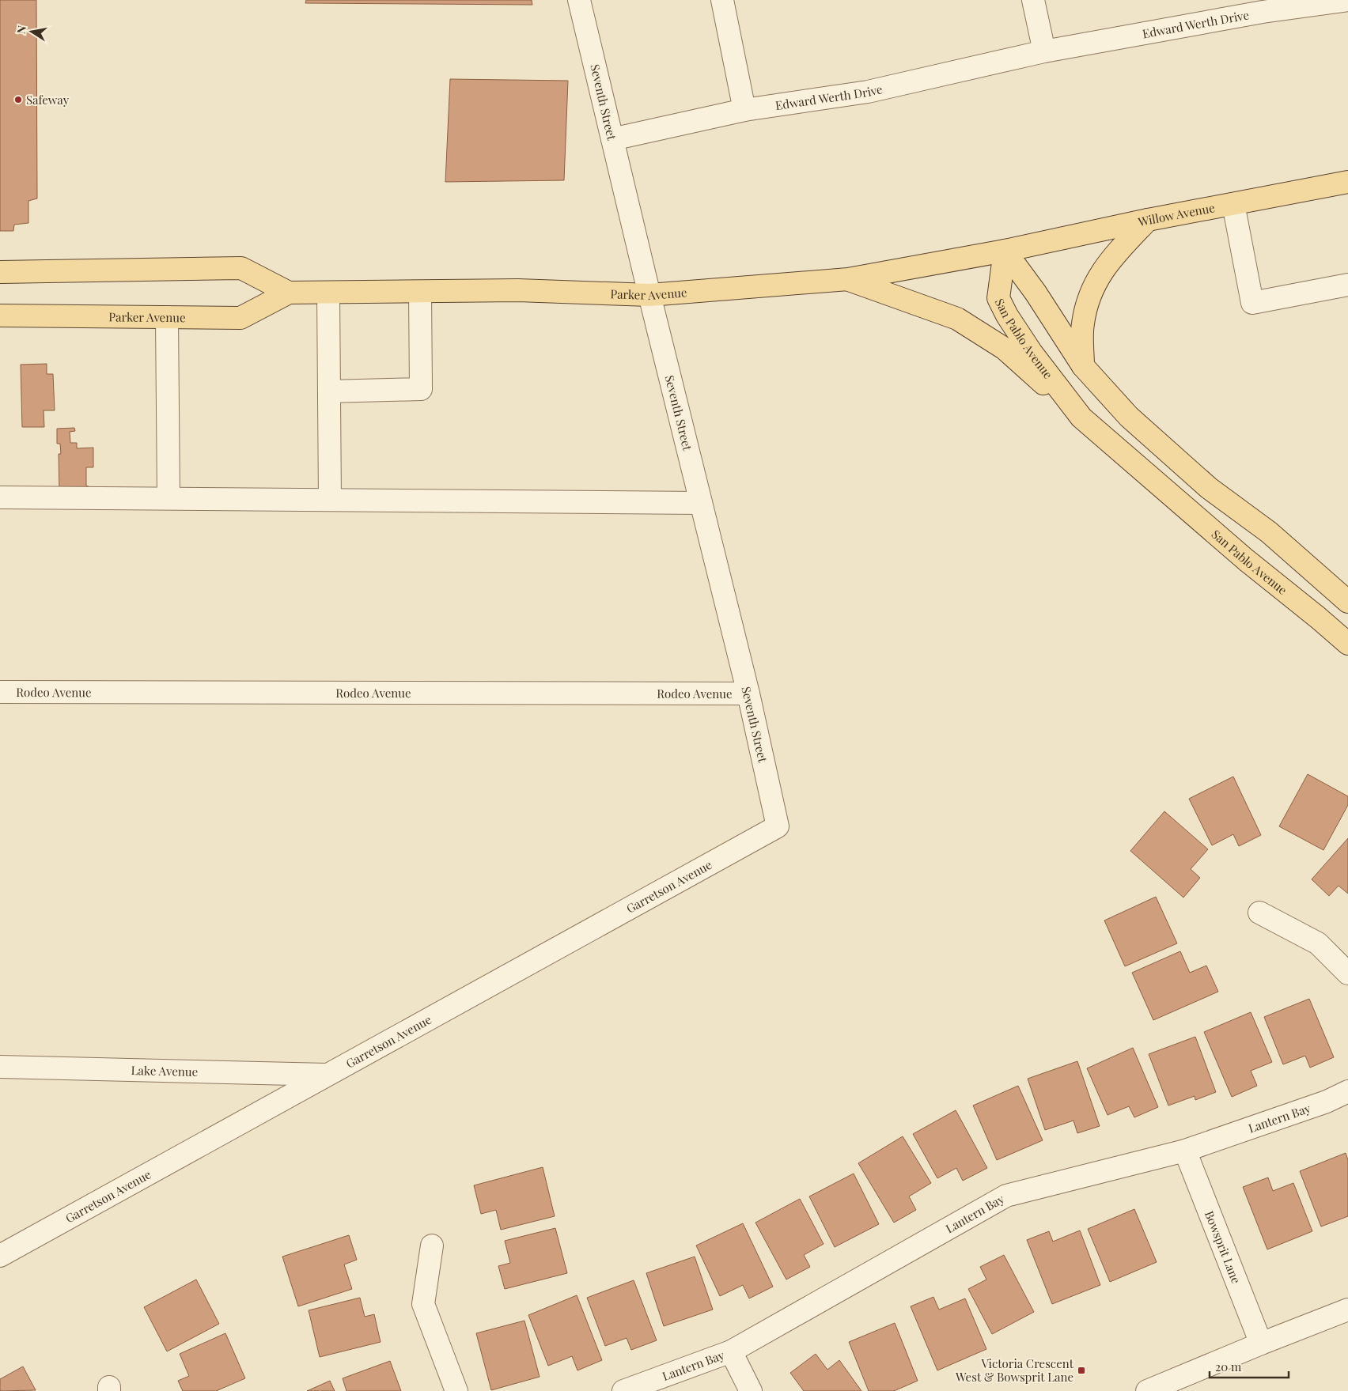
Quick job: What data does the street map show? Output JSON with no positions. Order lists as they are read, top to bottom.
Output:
{
  "streets": {
    "main road": ["Willow Avenue", "Parker Avenue", "San Pablo Avenue"],
    "street": [
      "Edward Werth Drive",
      "Seventh Street",
      "Rodeo Avenue",
      "Garretson Avenue",
      "Lake Avenue",
      "Lantern Bay",
      "Bowsprit Lane"
    ]
  },
  "crossings": [
    ["Edward Werth Drive", "Seventh Street"],
    ["Seventh Street", "Parker Avenue"],
    ["Seventh Street", "Rodeo Avenue"],
    ["Seventh Street", "Garretson Avenue"],
    ["Willow Avenue", "Parker Avenue"],
    ["Willow Avenue", "San Pablo Avenue"],
    ["Parker Avenue", "San Pablo Avenue"],
    ["Garretson Avenue", "Lake Avenue"],
    ["Lantern Bay", "Bowsprit Lane"]
  ],
  "places": {
    "other": ["Safeway"],
    "transit": ["Victoria Crescent West & Bowsprit Lane"]
  },
  "scale_bar": "20 m",
  "north": "left"
}
